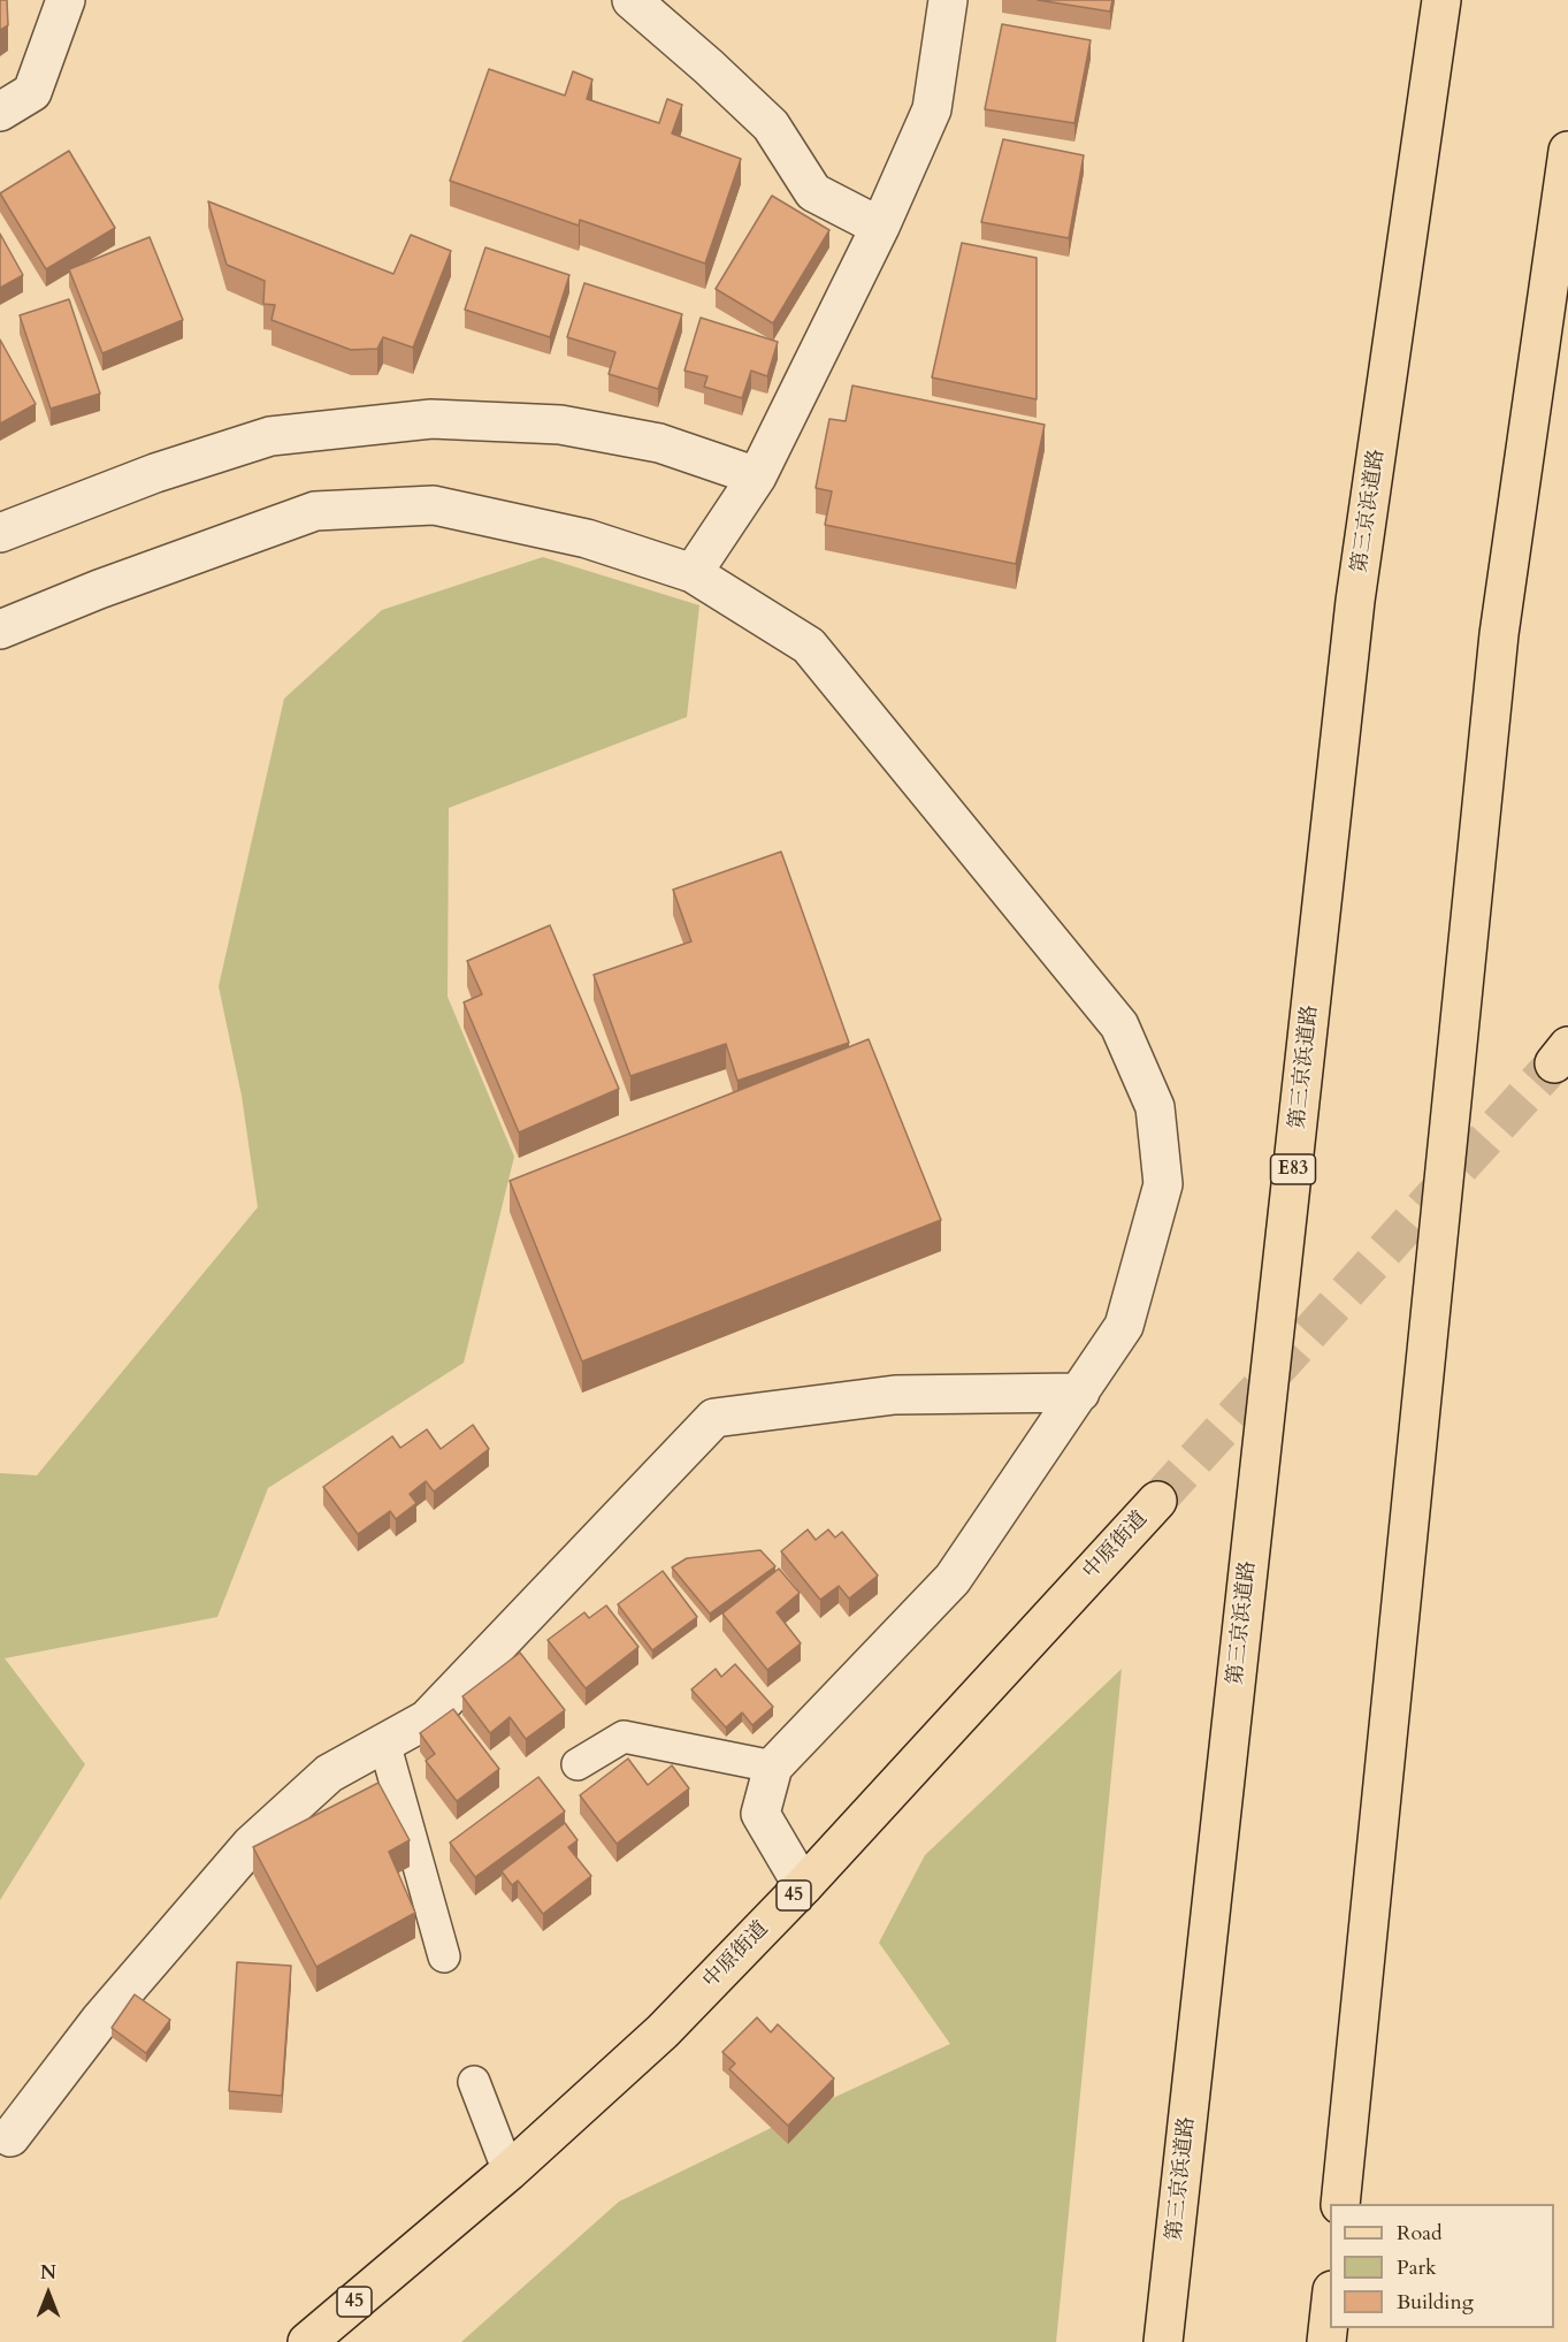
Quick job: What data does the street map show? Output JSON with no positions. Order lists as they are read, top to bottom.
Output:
{
  "streets": {
    "main road": [
      "第三京浜道路",
      "E83",
      "中原街道",
      "45"
    ]
  },
  "legend": ["Road", "Park", "Building"],
  "north": "top"
}
